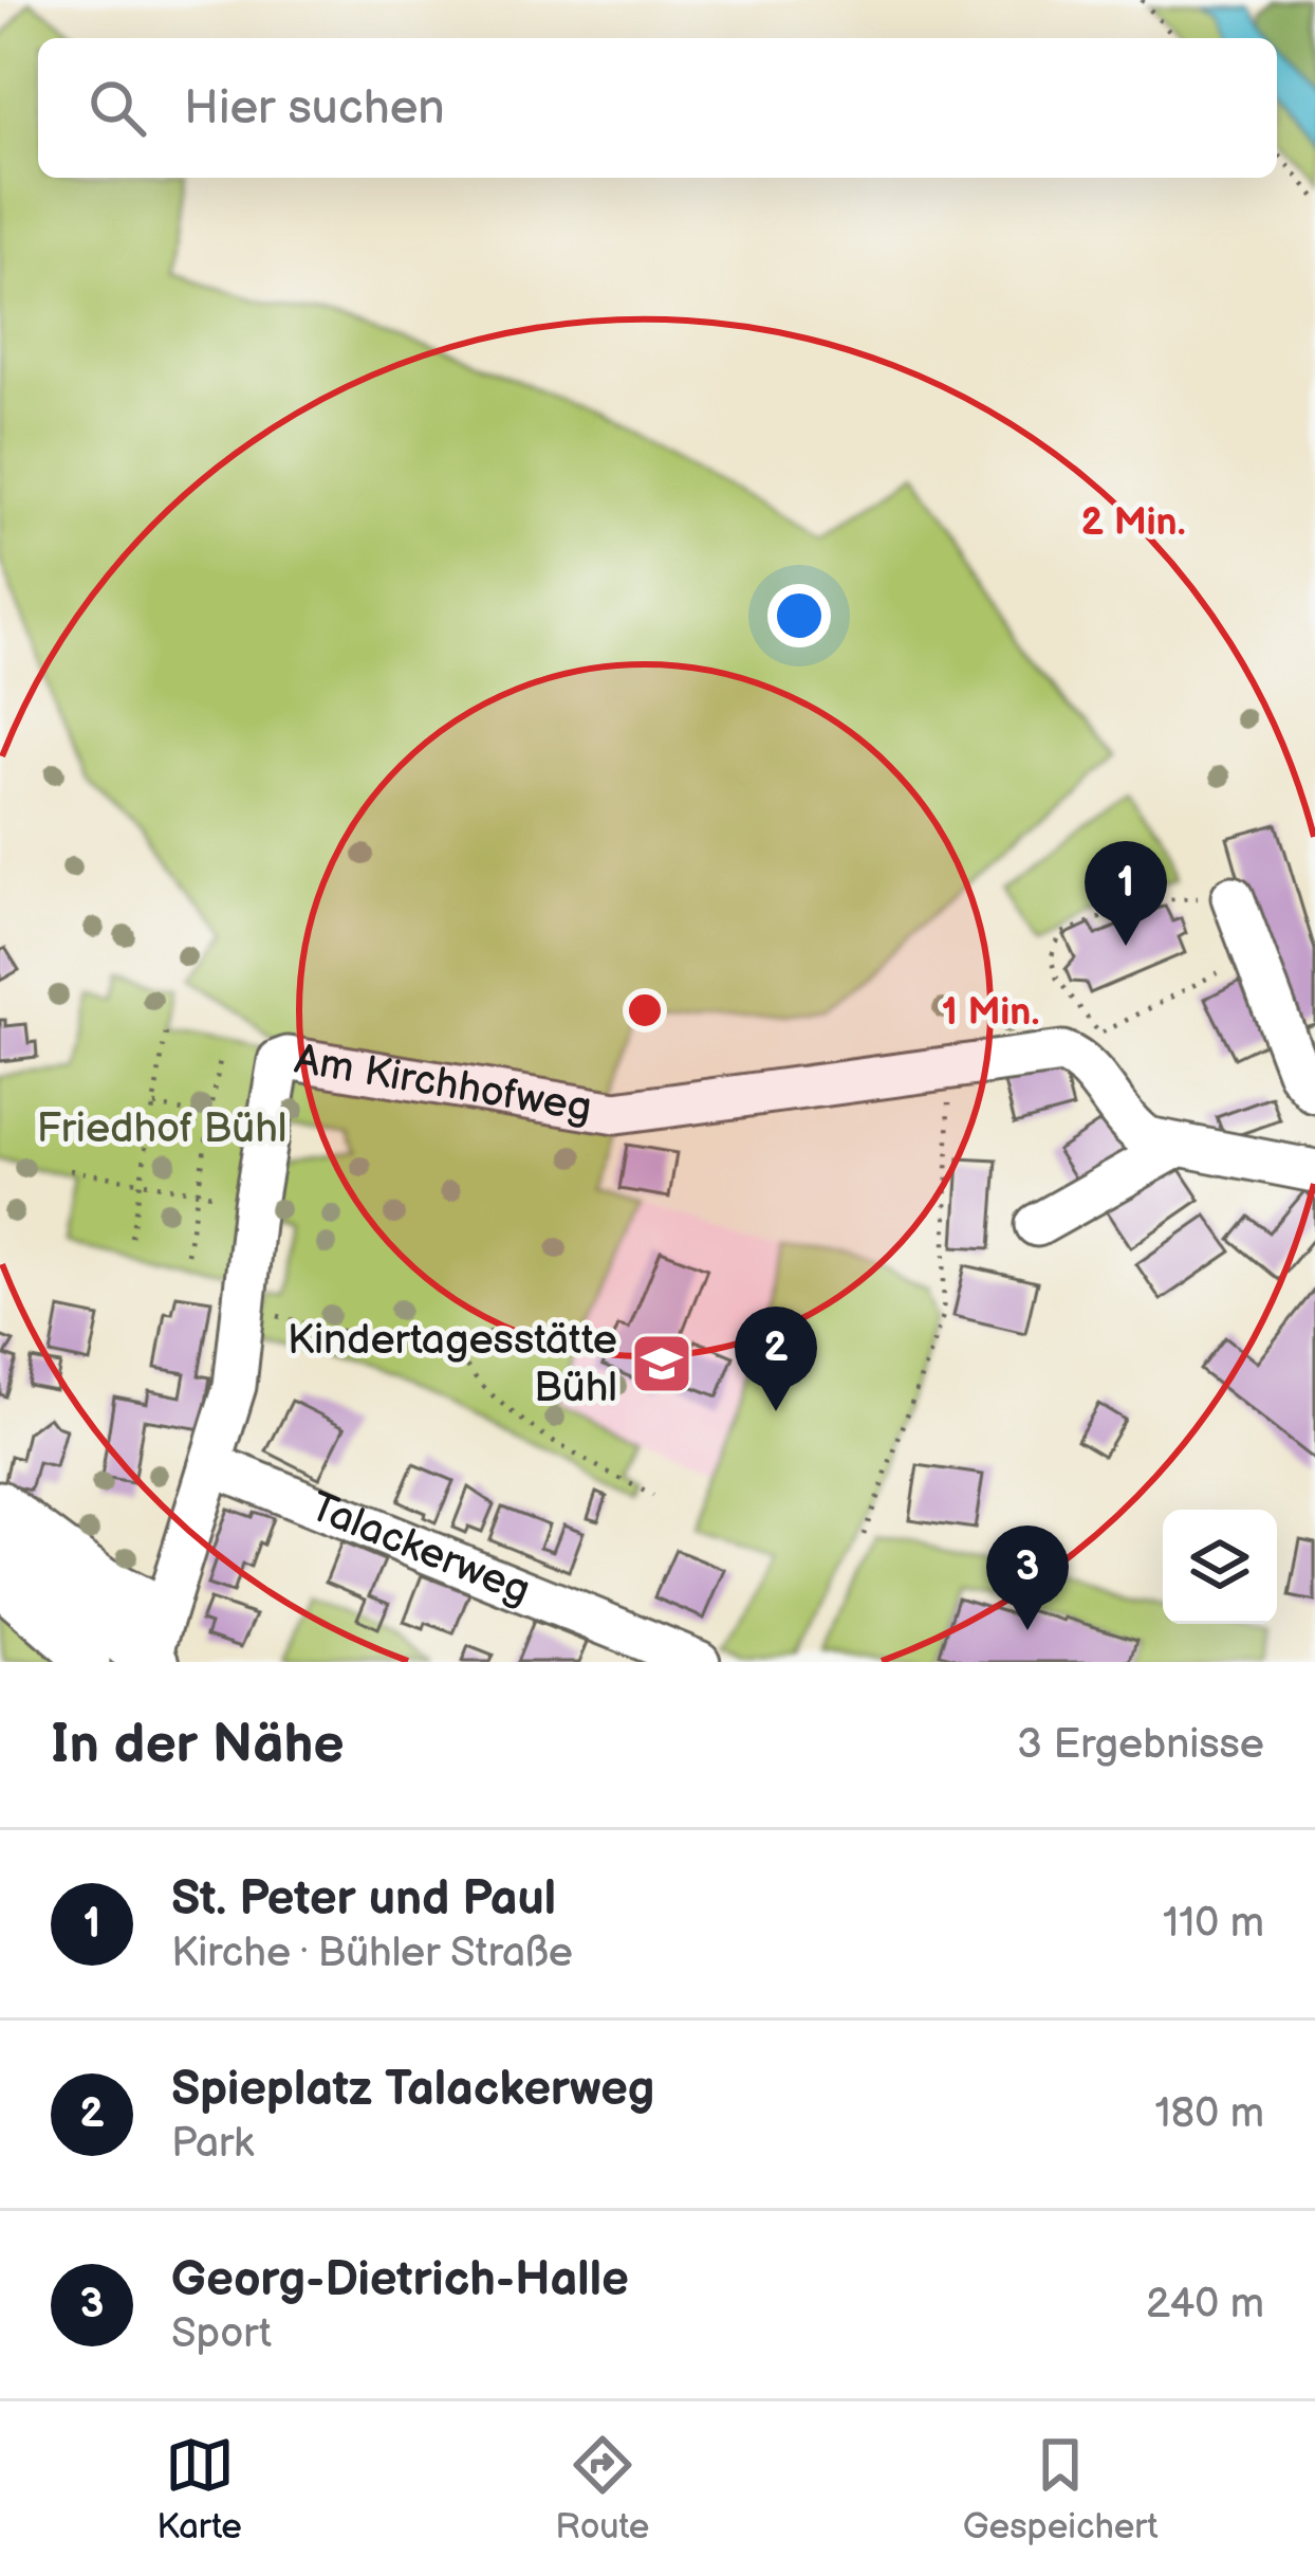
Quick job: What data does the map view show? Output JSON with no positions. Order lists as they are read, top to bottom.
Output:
{
  "streets": {
    "street": ["Am Kirchhofweg", "Talackerweg"]
  },
  "crossings": [
    ["Am Kirchhofweg", "Talackerweg"]
  ],
  "parks": ["Friedhof Bühl"],
  "places": {
    "school or university": ["Kindertagesstätte Bühl"]
  },
  "page": {
    "search": "Hier suchen",
    "pins": ["1", "2", "3"],
    "heading": ["In der Nähe", "3 Ergebnisse"],
    "list": [
      {
        "mark": "1",
        "name": "St. Peter und Paul",
        "note": "Kirche · Bühler Straße",
        "value": "110 m"
      },
      {
        "mark": "2",
        "name": "Spieplatz Talackerweg",
        "note": "Park",
        "value": "180 m"
      },
      {
        "mark": "3",
        "name": "Georg-Dietrich-Halle",
        "note": "Sport",
        "value": "240 m"
      }
    ],
    "nav": ["Karte", "Route", "Gespeichert"]
  },
  "rings": ["2 Min.", "1 Min."]
}
